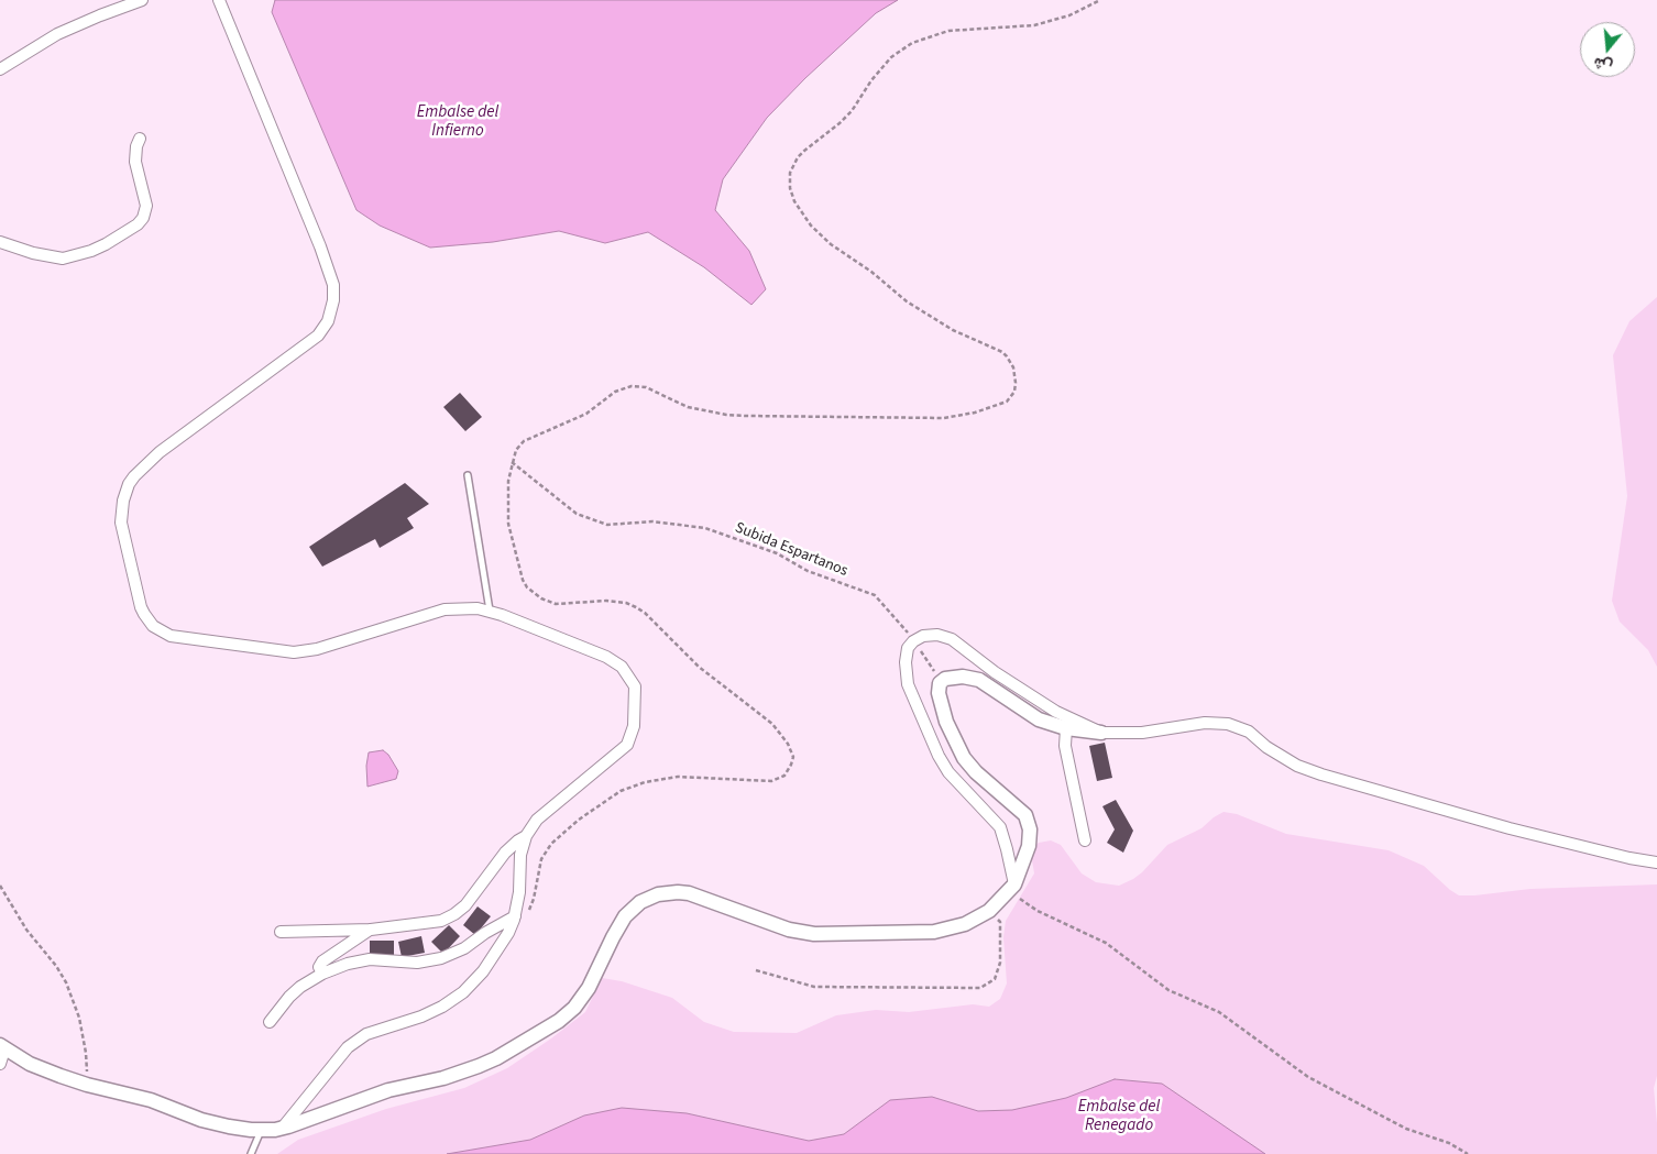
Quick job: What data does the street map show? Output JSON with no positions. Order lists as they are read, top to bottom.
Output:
{
  "streets": {
    "path": ["Subida Espartanos"]
  },
  "water": ["Embalse del Infierno", "Embalse del Renegado"],
  "north": "bottom"
}
